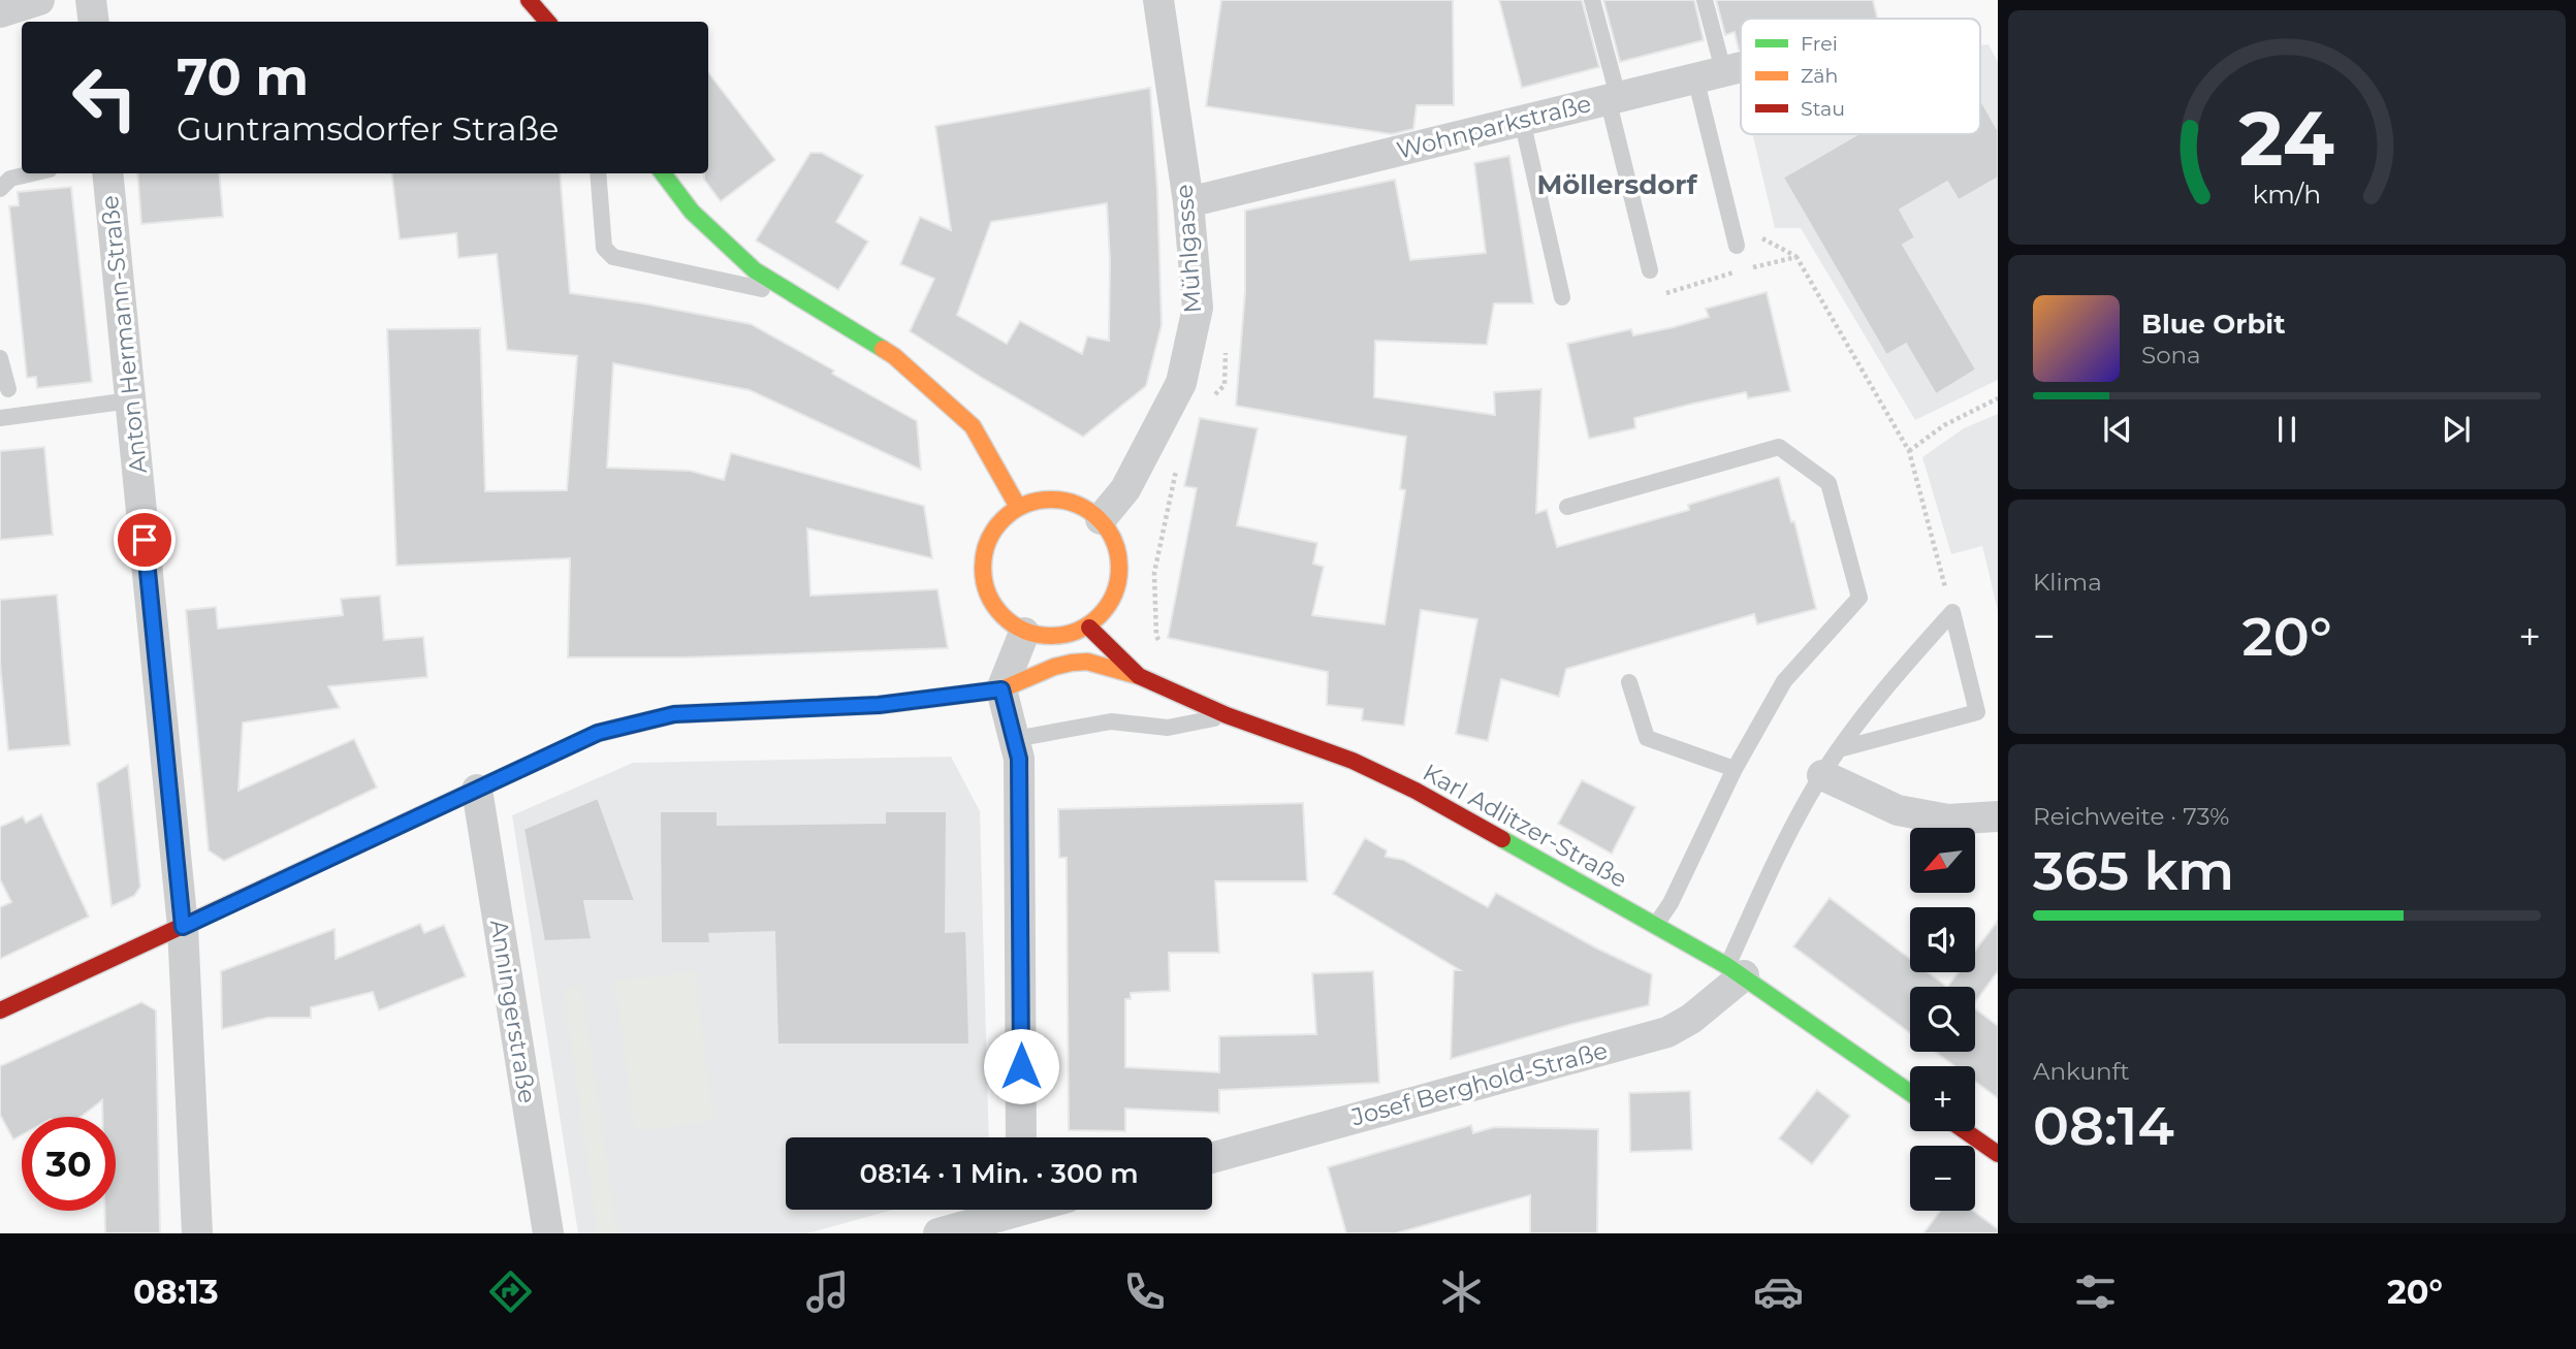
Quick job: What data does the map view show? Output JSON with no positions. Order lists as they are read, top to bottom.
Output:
{
  "streets": {
    "street": [
      "Wohnparkstraße",
      "Mühlgasse",
      "Anton Hermann-Straße",
      "Karl Adlitzer-Straße",
      "Anningerstraße",
      "Josef Berghold-Straße"
    ]
  },
  "crossings": [
    ["Wohnparkstraße", "Mühlgasse"],
    ["Mühlgasse", "Karl Adlitzer-Straße"],
    ["Karl Adlitzer-Straße", "Josef Berghold-Straße"]
  ],
  "districts": ["Möllersdorf"],
  "legend": ["Frei", "Zäh", "Stau"],
  "north": "bottom left",
  "page": {
    "turn": ["70 m", "Guntramsdorfer Straße"],
    "song": ["Blue Orbit", "Sona"],
    "tile": [
      "Klima",
      ["Reichweite · 73%", "365 km"],
      ["Ankunft", "08:14"]
    ],
    "heat": ["−", "20°", "+"],
    "map_buttons": ["+", "−"],
    "limit": "30",
    "trip": "08:14 · 1 Min. · 300 m",
    "tabs": ["08:13", "20°"],
    "gauge": ["24", "km/h"]
  }
}
